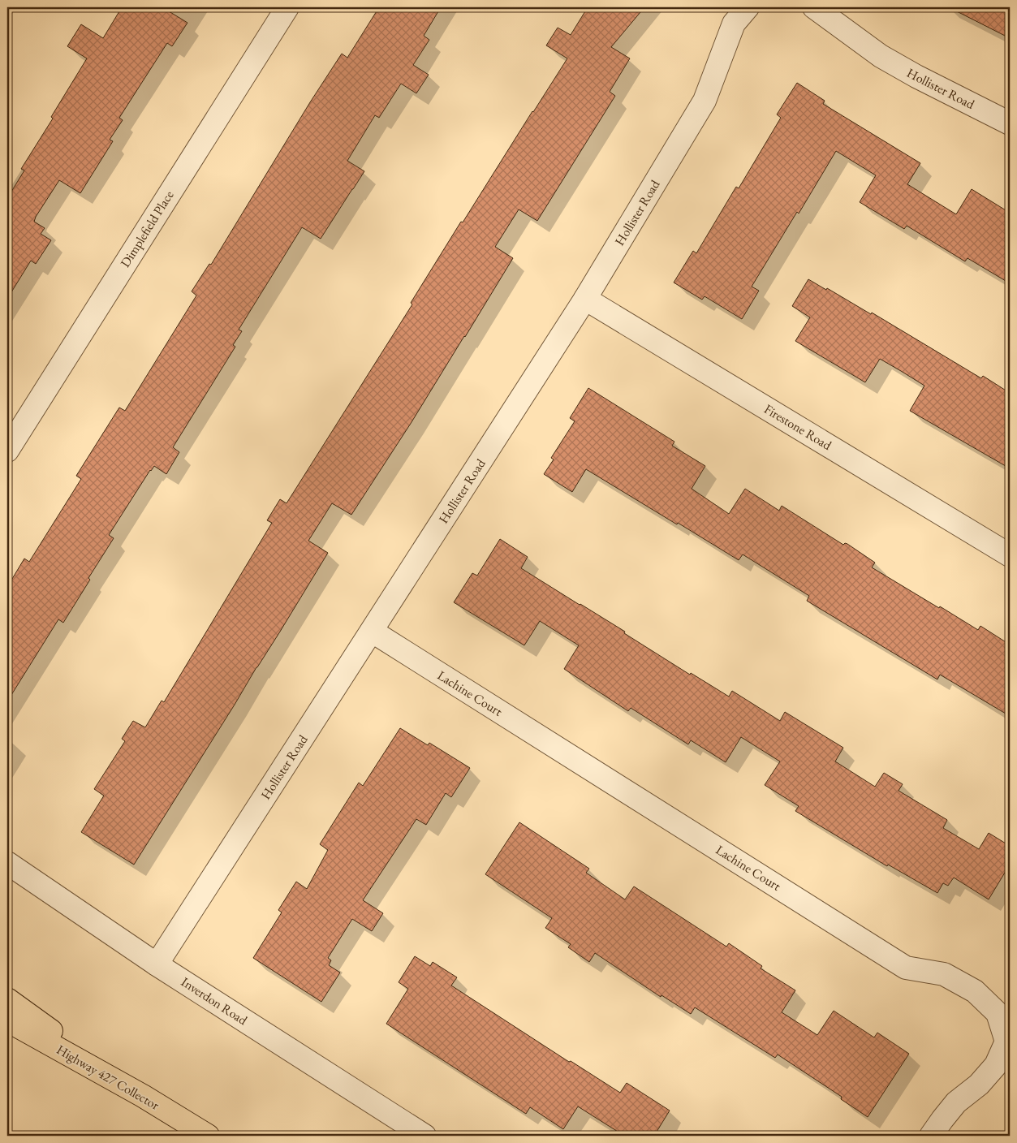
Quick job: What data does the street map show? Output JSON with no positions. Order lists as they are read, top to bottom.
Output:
{
  "streets": {
    "highway": ["Highway 427 Collector"],
    "street": [
      "Hollister Road",
      "Dimplefield Place",
      "Firestone Road",
      "Lachine Court",
      "Inverdon Road"
    ]
  },
  "crossings": [
    ["Hollister Road", "Firestone Road"],
    ["Hollister Road", "Lachine Court"],
    ["Hollister Road", "Inverdon Road"]
  ]
}
